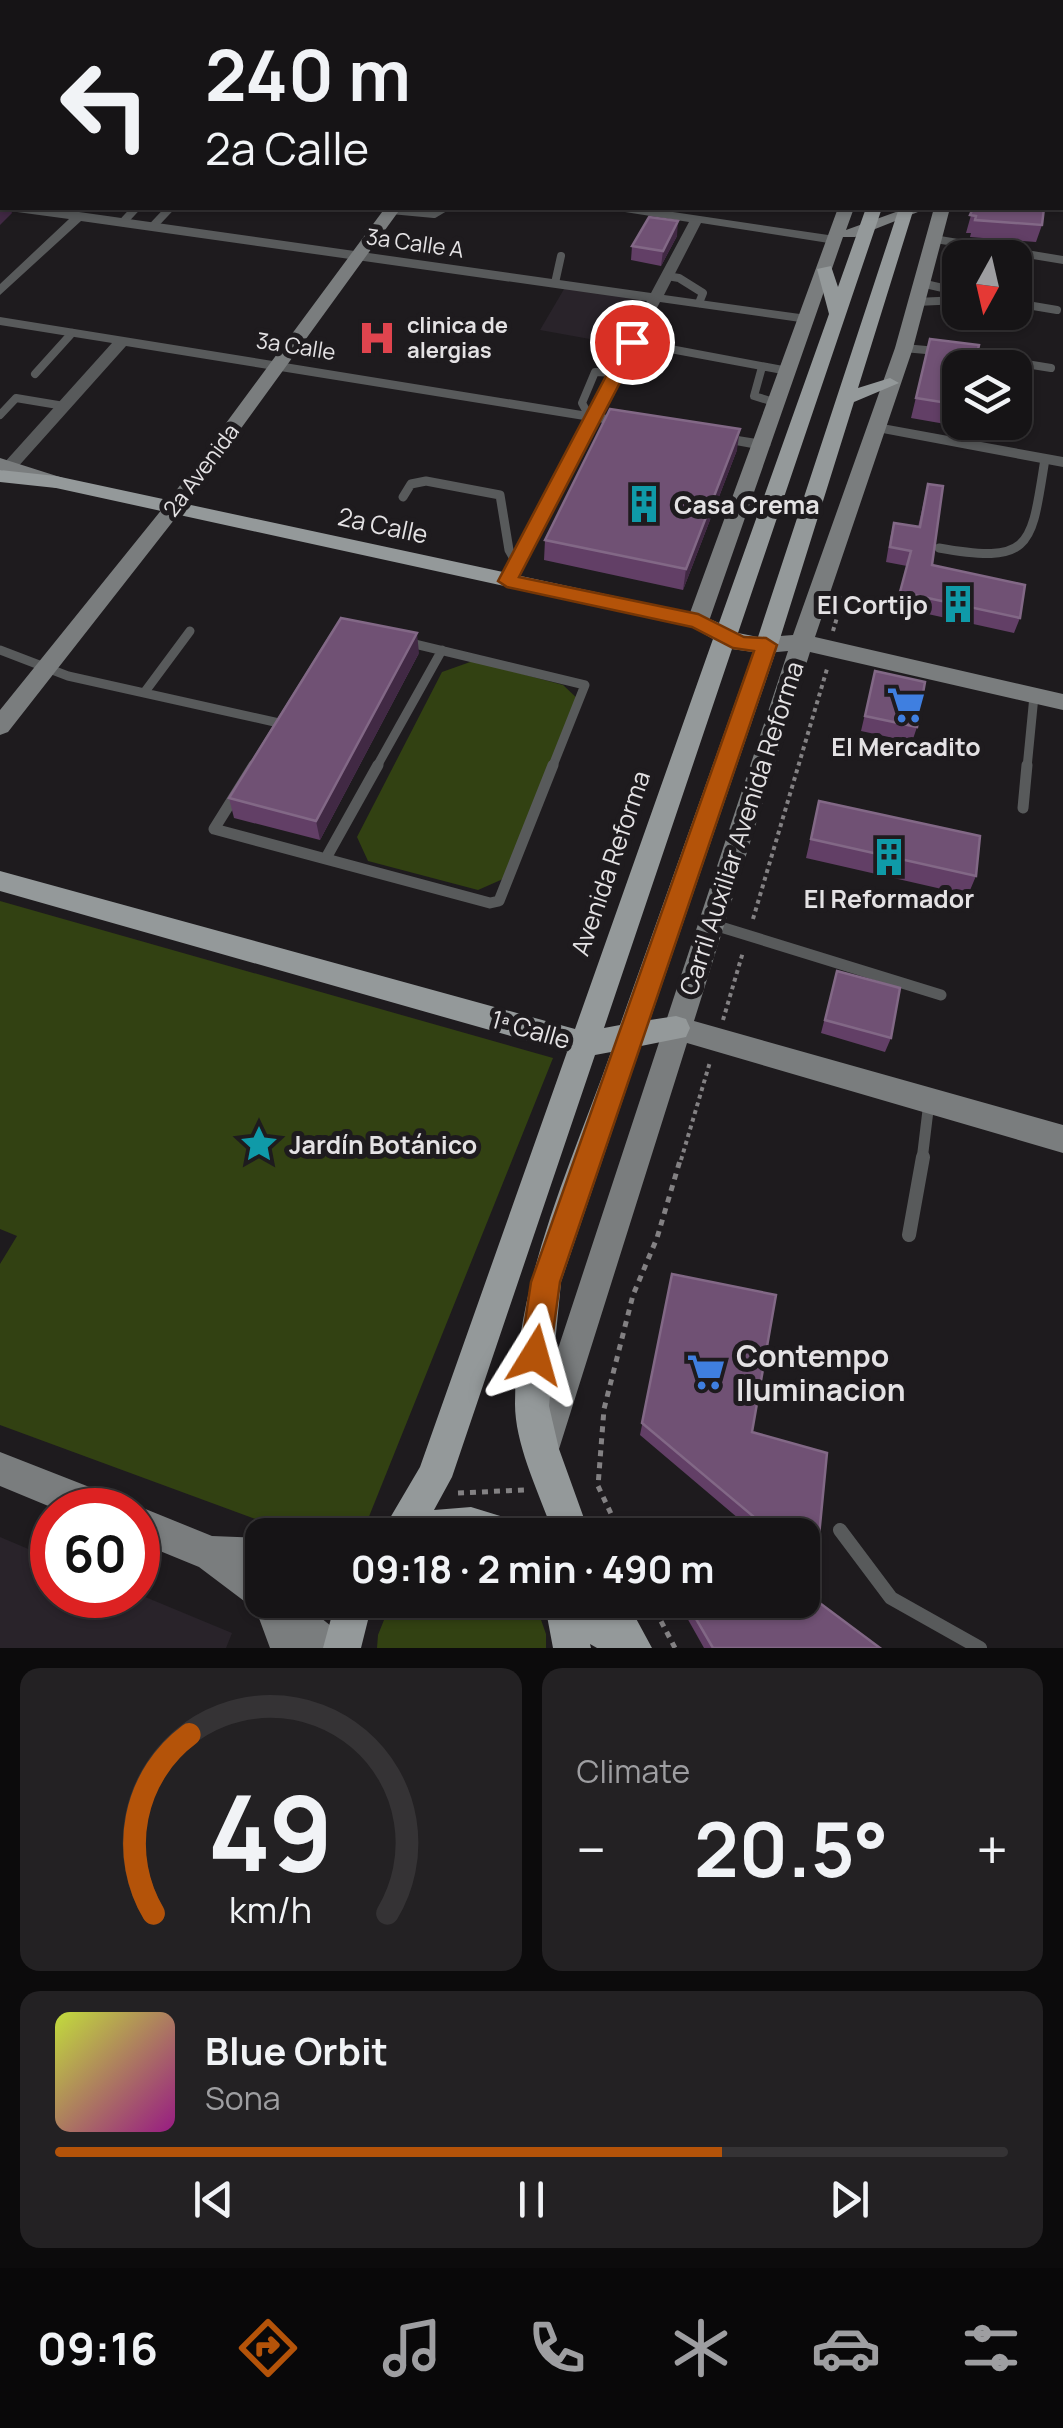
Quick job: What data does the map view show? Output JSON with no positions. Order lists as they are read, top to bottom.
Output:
{
  "streets": {
    "main road": ["2a Calle", "Avenida Reforma", "1ª Calle"],
    "street": [
      "3a Calle A",
      "3a Calle",
      "2a Avenida",
      "Carril Auxiliar Avenida Reforma"
    ]
  },
  "crossings": [
    ["3a Calle A", "2a Avenida"],
    ["3a Calle", "2a Avenida"],
    ["2a Avenida", "2a Calle"],
    ["2a Calle", "Carril Auxiliar Avenida Reforma"],
    ["2a Calle", "Avenida Reforma"],
    ["Carril Auxiliar Avenida Reforma", "1ª Calle"],
    ["Avenida Reforma", "1ª Calle"]
  ],
  "places": {
    "hospital": ["clinica de alergias"],
    "building": ["Casa Crema", "El Cortijo", "El Reformador"],
    "supermarket": ["El Mercadito", "Contempo Iluminacion"],
    "place": ["Jardín Botánico"]
  },
  "north": "bottom",
  "page": {
    "turn": ["240 m", "2a Calle"],
    "limit": "60",
    "trip": "09:18 · 2 min · 490 m",
    "tile": "Climate",
    "heat": ["−", "20.5°", "+"],
    "song": ["Blue Orbit", "Sona"],
    "tabs": "09:16",
    "gauge": ["49", "km/h"]
  }
}
